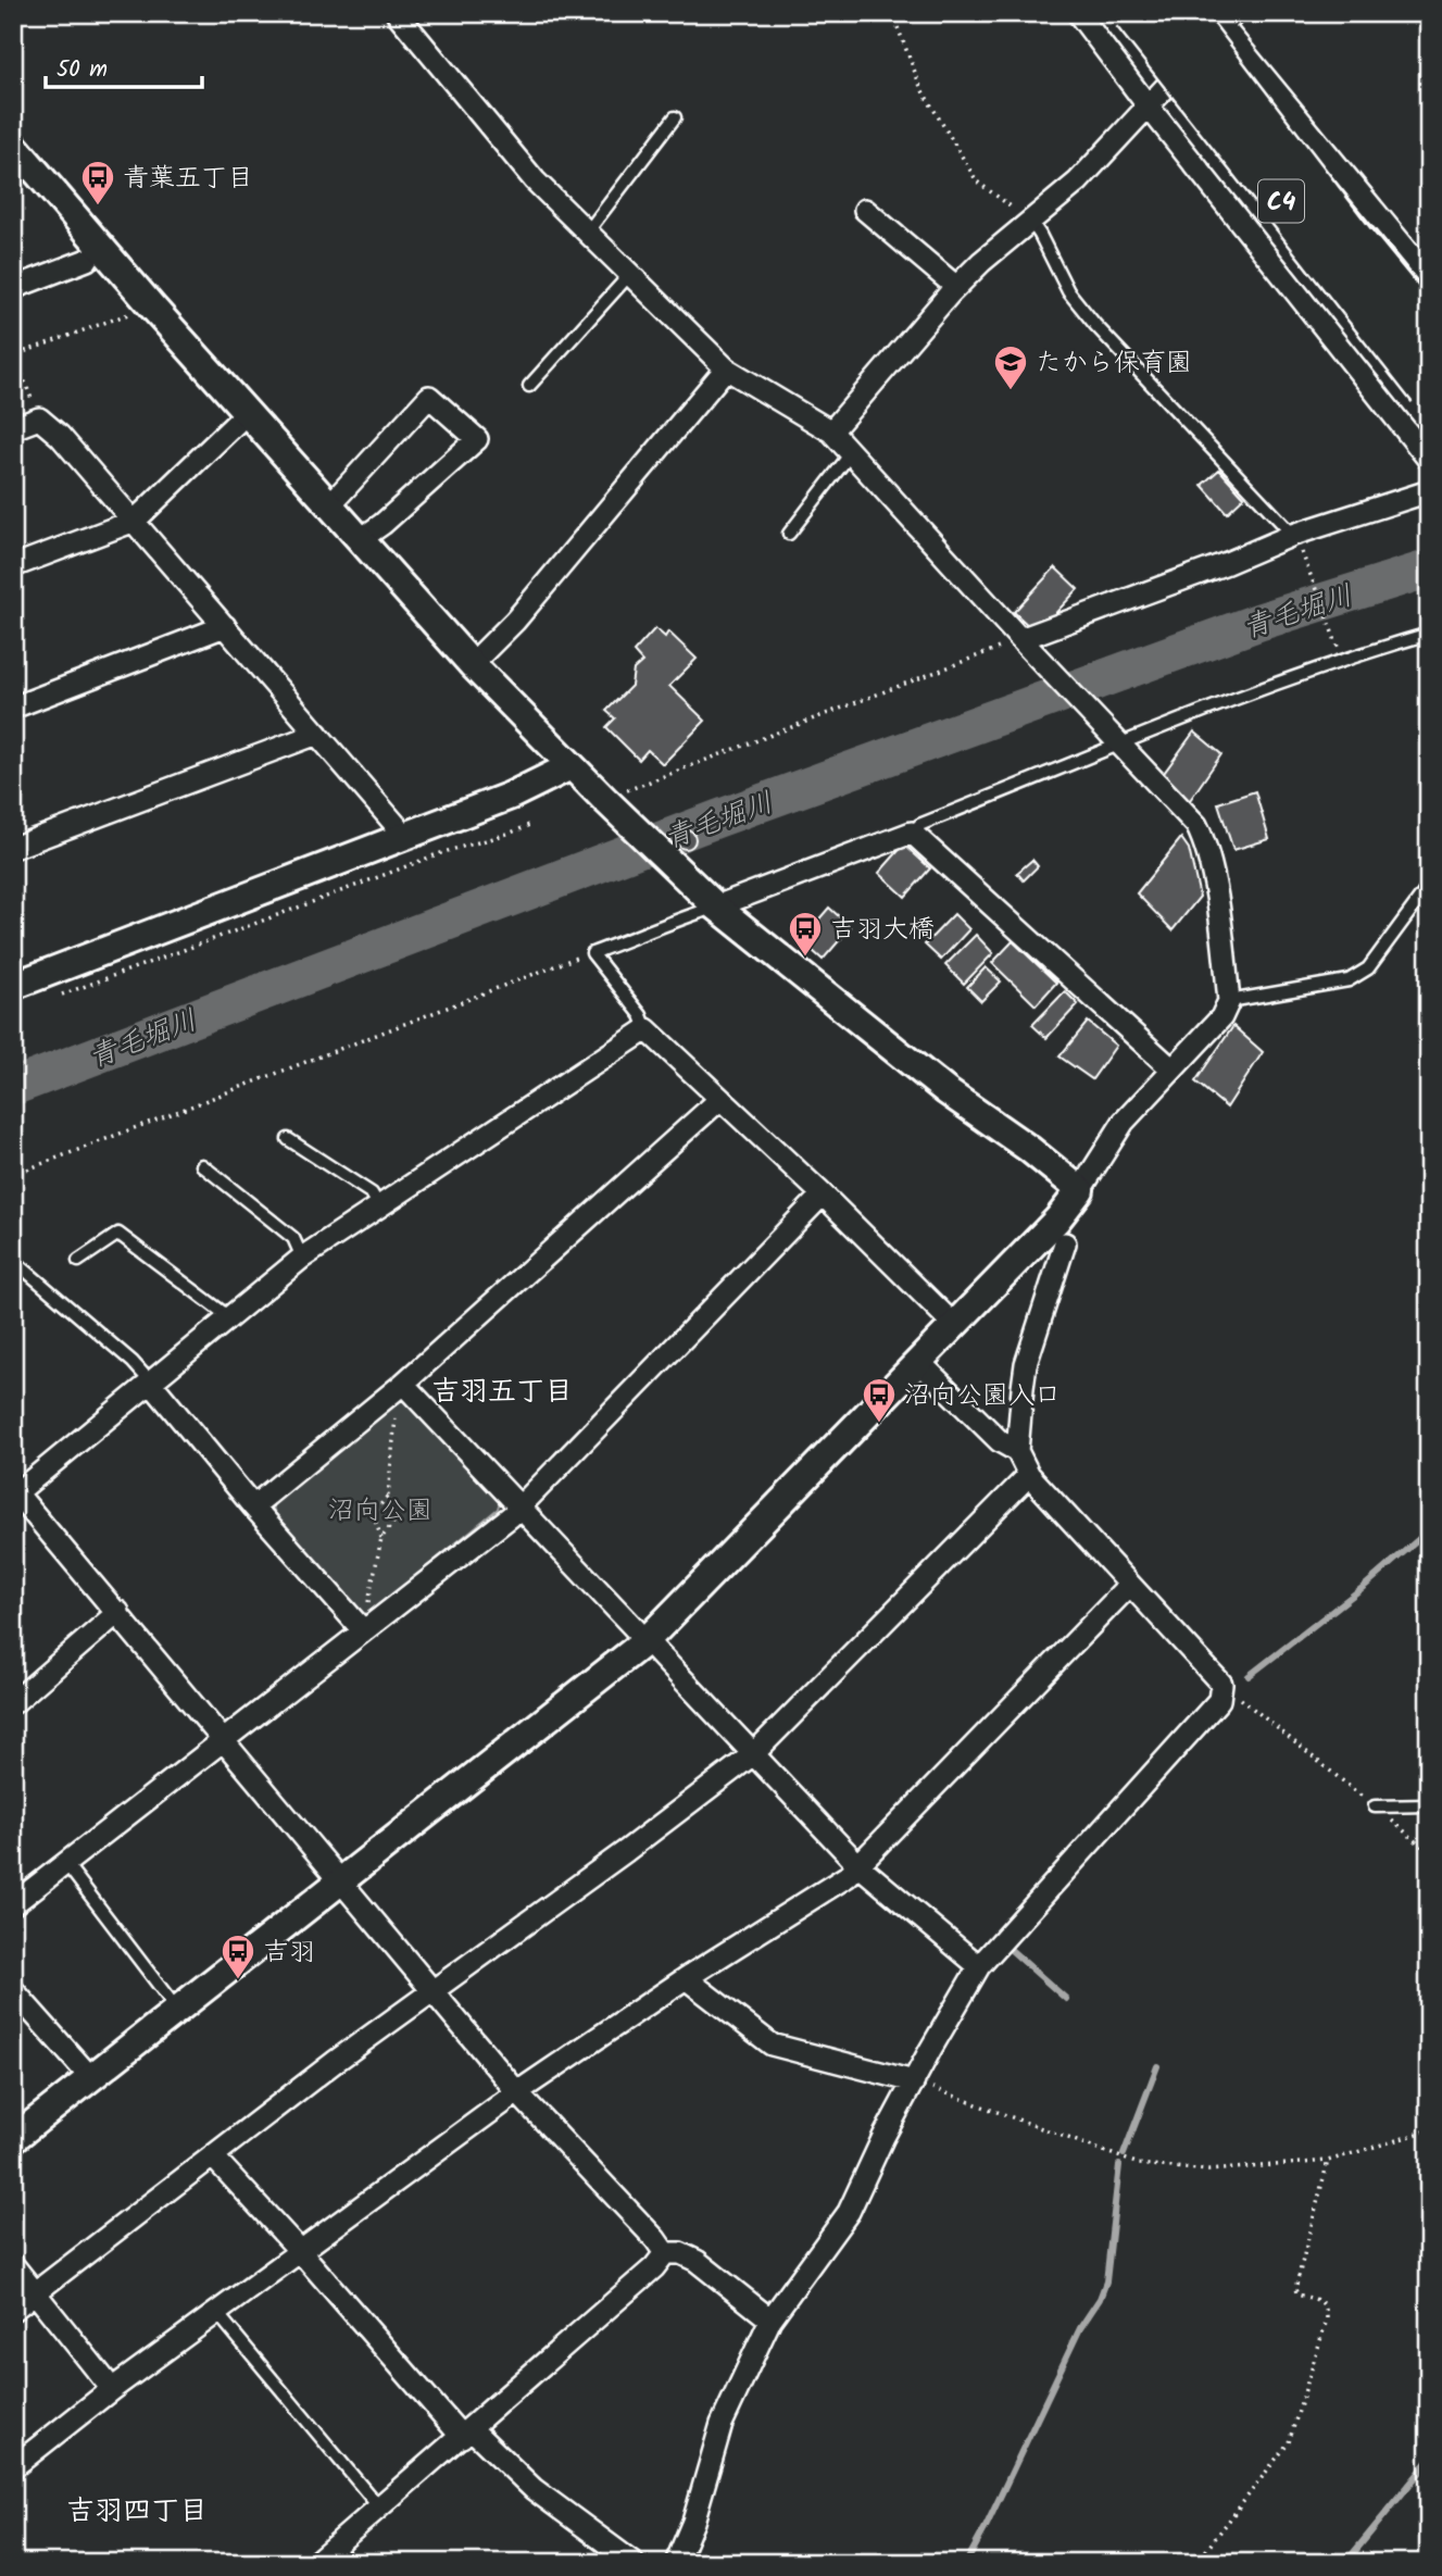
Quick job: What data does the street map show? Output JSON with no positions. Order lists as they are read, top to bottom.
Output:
{
  "streets": {
    "highway": ["C4"]
  },
  "districts": ["吉羽五丁目", "吉羽四丁目"],
  "water": ["青毛堀川"],
  "parks": ["沼向公園"],
  "places": {
    "bus stop": [
      "青葉五丁目",
      "吉羽大橋",
      "沼向公園入口",
      "吉羽"
    ],
    "school or university": ["たから保育園"]
  },
  "scale_bar": "50 m"
}
